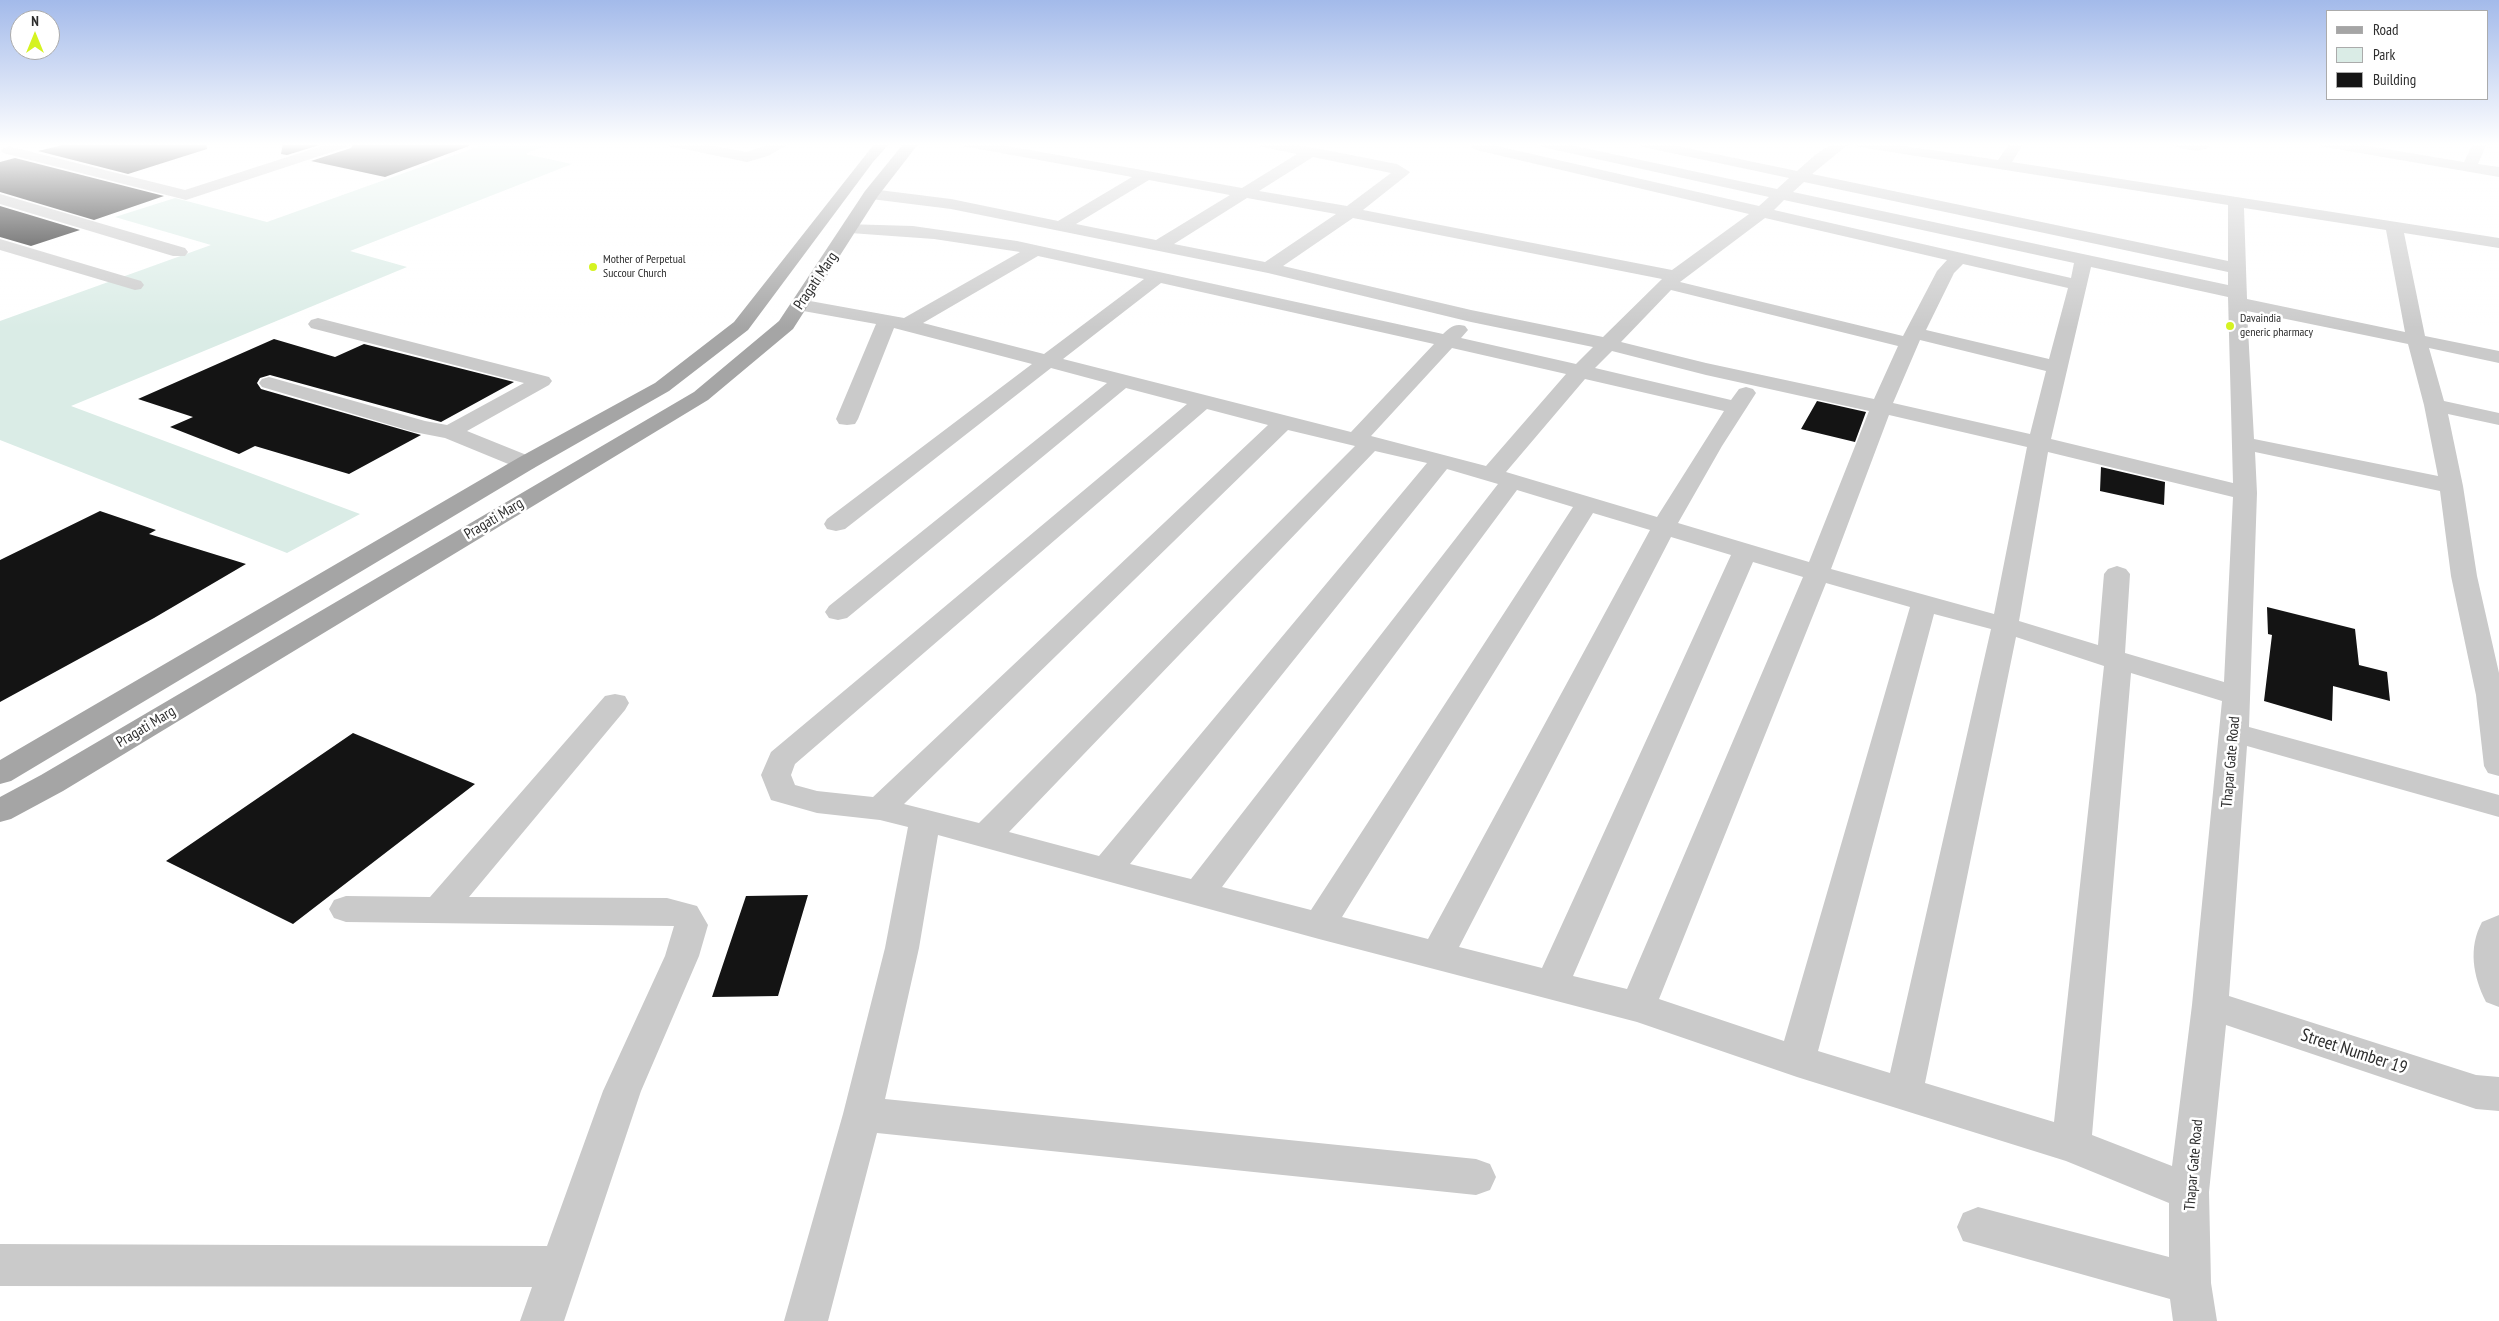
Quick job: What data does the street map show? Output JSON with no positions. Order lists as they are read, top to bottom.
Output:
{
  "streets": {
    "main road": ["Pragati Marg"],
    "street": ["Thapar Gate Road", "Street Number 19"]
  },
  "crossings": [
    ["Thapar Gate Road", "Street Number 19"]
  ],
  "places": ["Mother of Perpetual Succour Church", "Davaindia generic pharmacy"],
  "legend": ["Road", "Park", "Building"],
  "north": "top"
}
